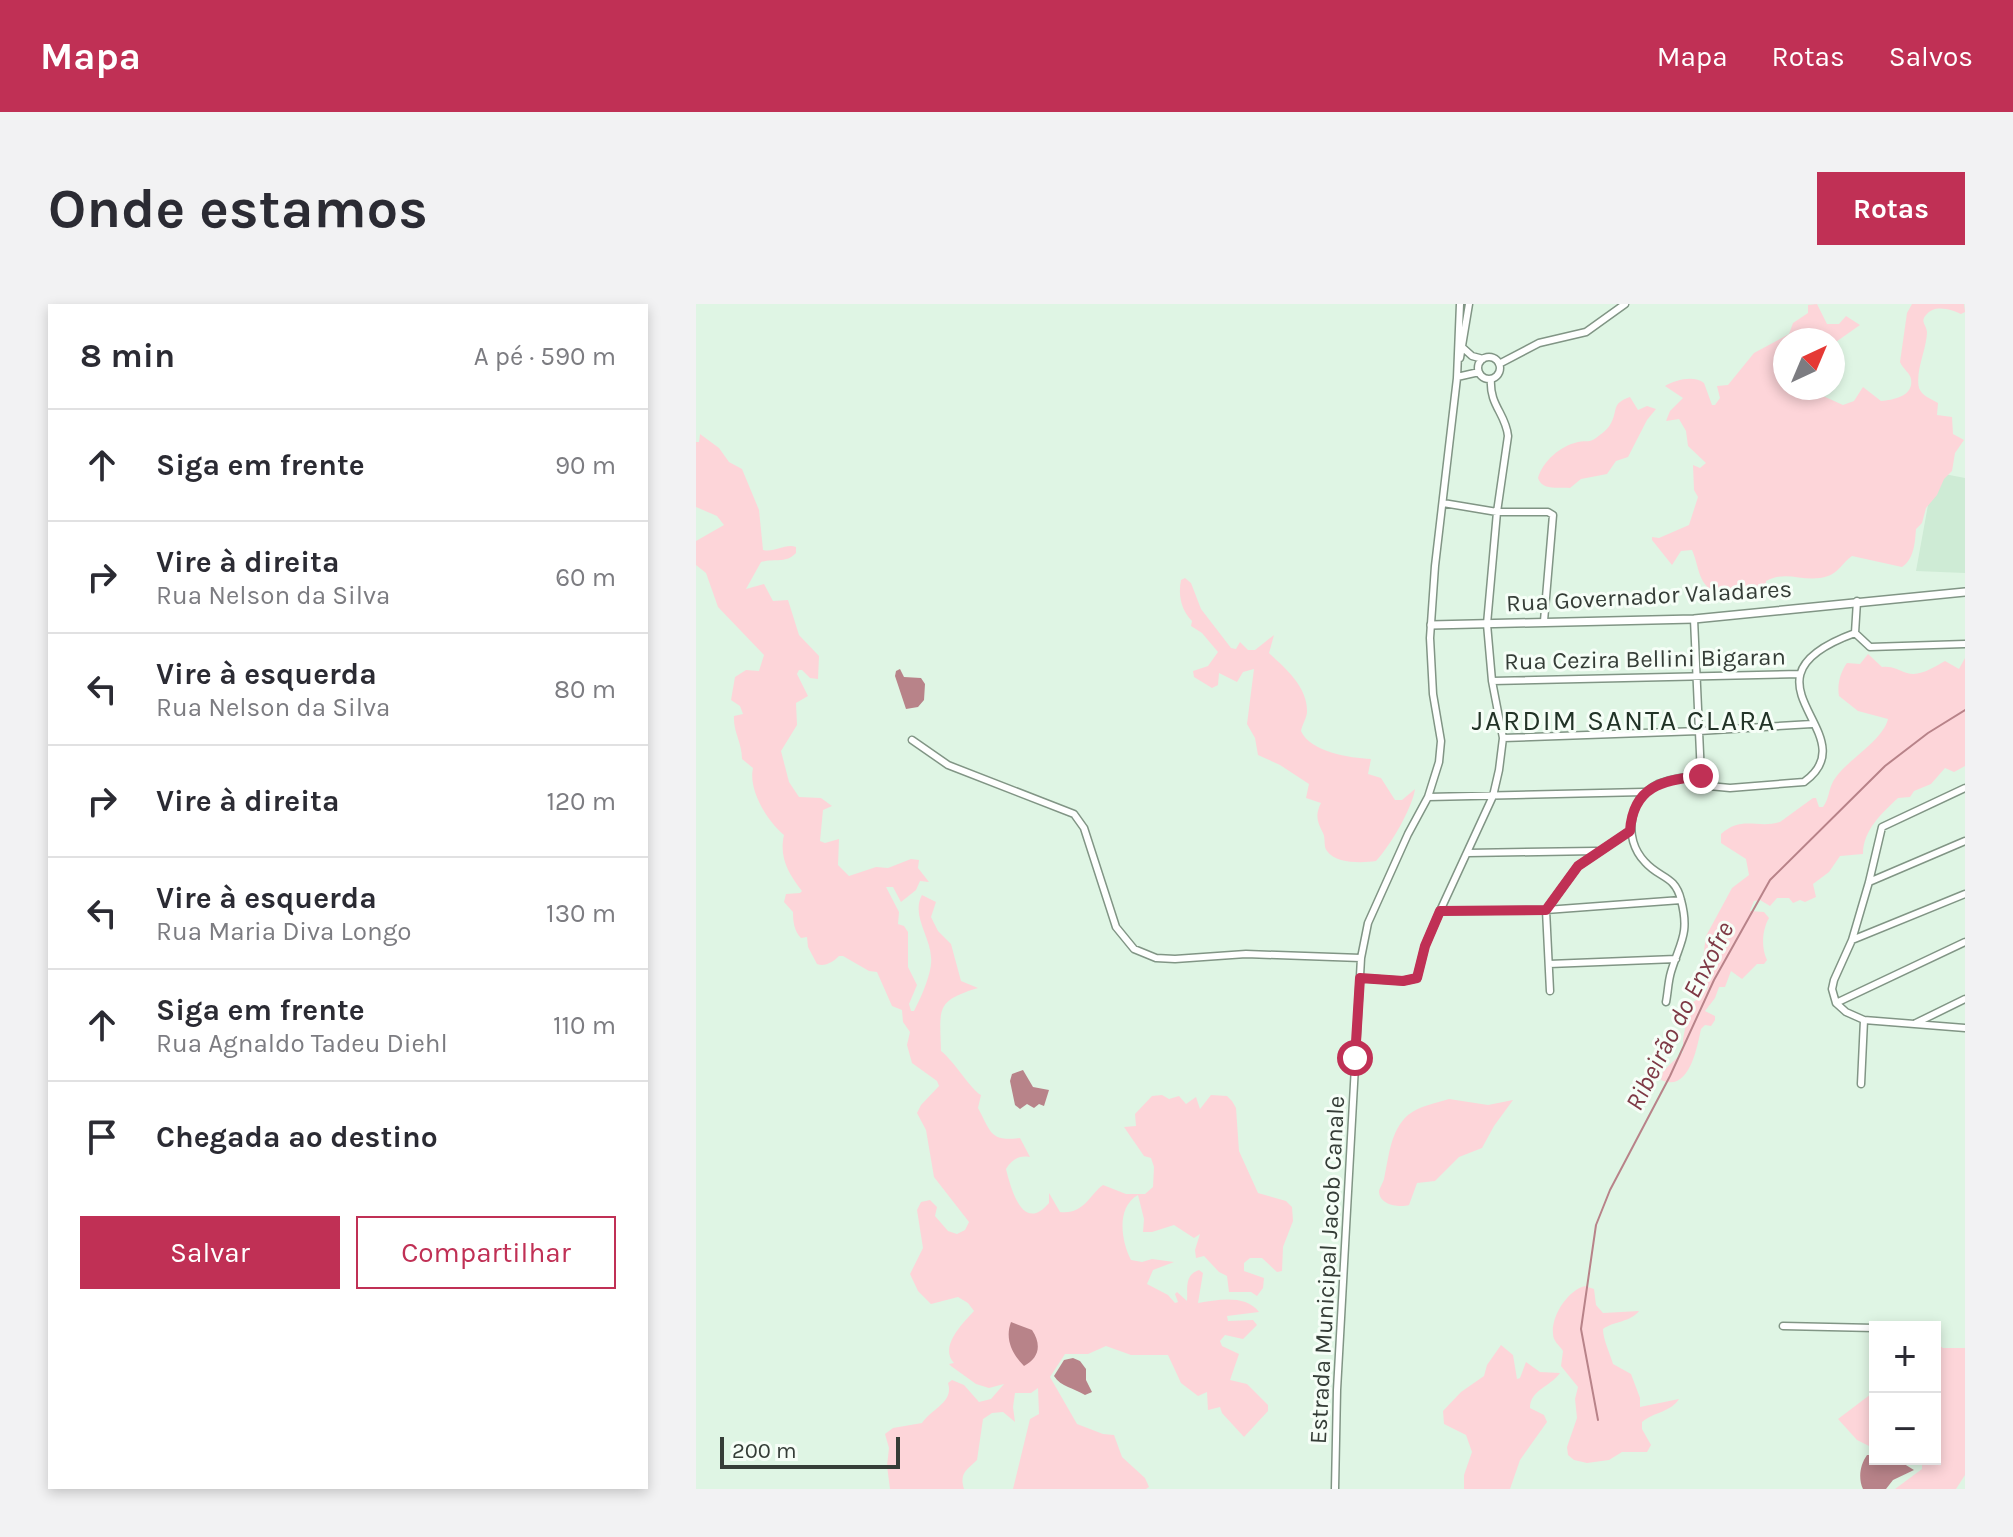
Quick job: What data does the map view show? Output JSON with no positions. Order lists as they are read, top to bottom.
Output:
{
  "streets": {
    "street": ["Rua Governador Valadares", "Rua Cezira Bellini Bigaran", "Estrada Municipal Jacob Canale"]
  },
  "crossings": [
    ["Rua Governador Valadares", "Estrada Municipal Jacob Canale"]
  ],
  "districts": ["JARDIM SANTA CLARA"],
  "water": ["Ribeirão do Enxofre"],
  "scale_bar": "200 m",
  "north": "top right",
  "page": {
    "header": "Mapa",
    "nav": ["Mapa", "Rotas", "Salvos"],
    "buttons": [
      "Rotas",
      ["Salvar", "Compartilhar"]
    ],
    "title": "Onde estamos",
    "heading": ["8 min", "A pé · 590 m"],
    "list": [
      ["Siga em frente", "90 m"],
      ["Vire à direita", "Rua Nelson da Silva", "60 m"],
      ["Vire à esquerda", "Rua Nelson da Silva", "80 m"],
      ["Vire à direita", "120 m"],
      ["Vire à esquerda", "Rua Maria Diva Longo", "130 m"],
      ["Siga em frente", "Rua Agnaldo Tadeu Diehl", "110 m"],
      "Chegada ao destino"
    ],
    "map_buttons": ["+", "−"],
    "scale": "200 m"
  }
}
